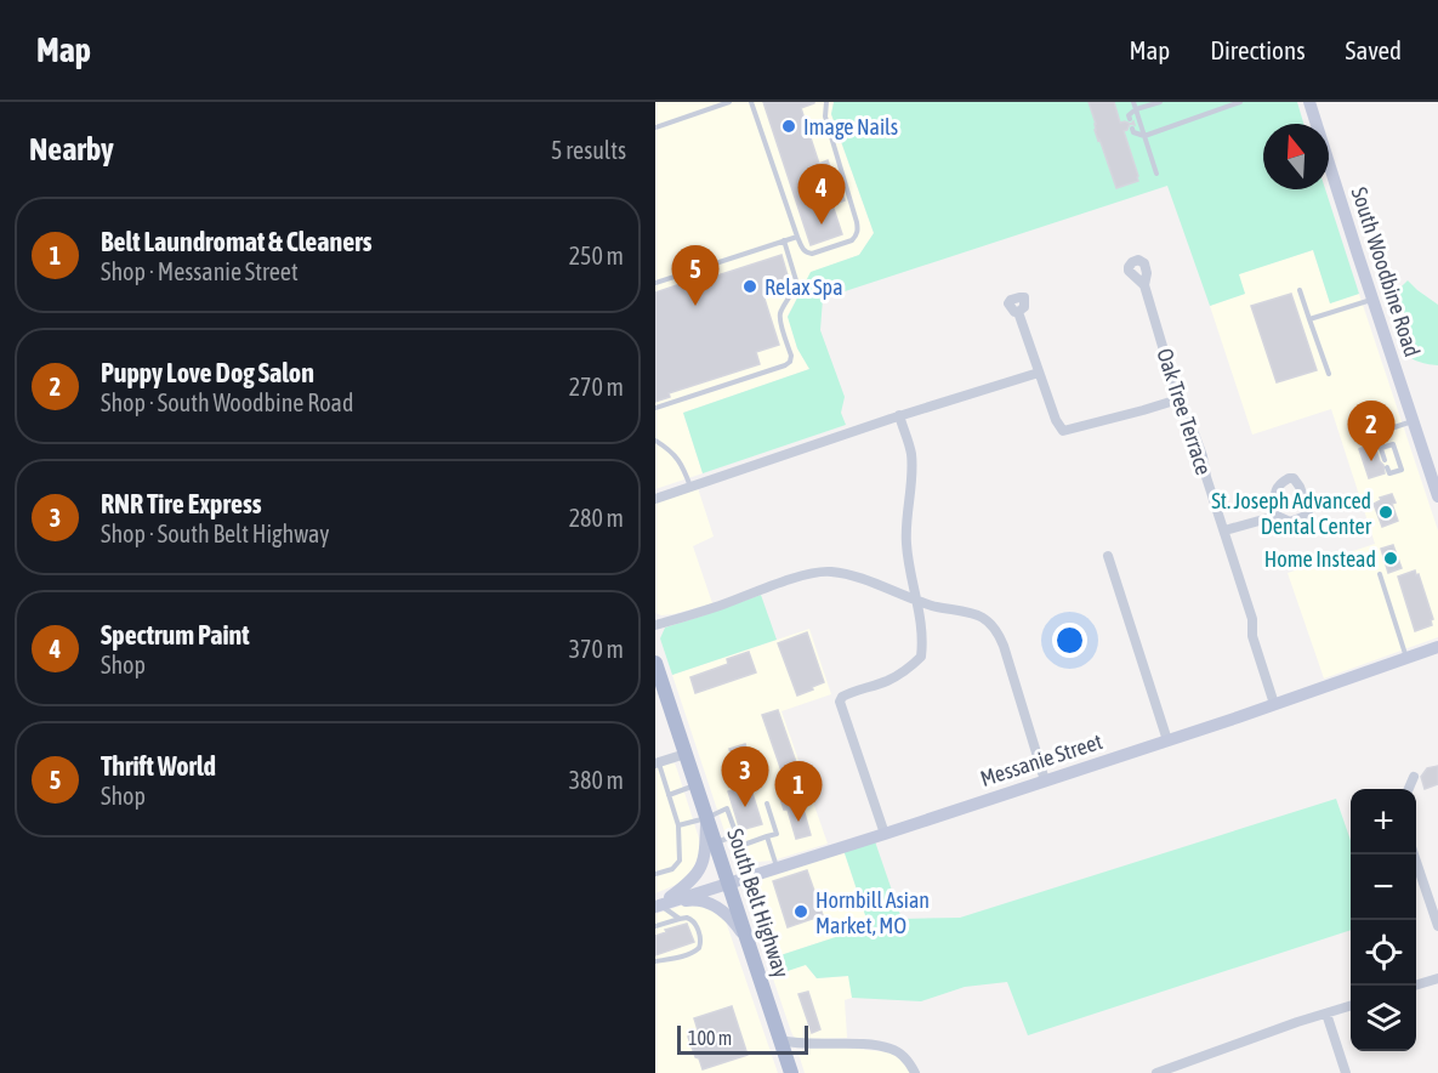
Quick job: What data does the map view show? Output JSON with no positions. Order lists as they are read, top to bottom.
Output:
{
  "streets": {
    "main road": ["South Belt Highway"],
    "street": ["South Woodbine Road", "Oak Tree Terrace", "Messanie Street"]
  },
  "crossings": [
    ["Oak Tree Terrace", "Messanie Street"],
    ["Messanie Street", "South Belt Highway"]
  ],
  "places": [
    "Image Nails",
    "Relax Spa",
    "St. Joseph Advanced Dental Center",
    "Home Instead",
    "Hornbill Asian Market, MO"
  ],
  "scale_bar": "100 m",
  "north": "top",
  "page": {
    "header": "Map",
    "nav": ["Map", "Directions", "Saved"],
    "heading": ["Nearby", "5 results"],
    "pins": [
      "4",
      "5",
      "2",
      "3",
      "1"
    ],
    "list": [
      {
        "mark": "1",
        "name": "Belt Laundromat & Cleaners",
        "note": "Shop · Messanie Street",
        "value": "250 m"
      },
      {
        "mark": "2",
        "name": "Puppy Love Dog Salon",
        "note": "Shop · South Woodbine Road",
        "value": "270 m"
      },
      {
        "mark": "3",
        "name": "RNR Tire Express",
        "note": "Shop · South Belt Highway",
        "value": "280 m"
      },
      {
        "mark": "4",
        "name": "Spectrum Paint",
        "note": "Shop",
        "value": "370 m"
      },
      {
        "mark": "5",
        "name": "Thrift World",
        "note": "Shop",
        "value": "380 m"
      }
    ],
    "map_buttons": ["+", "−"],
    "scale": "100 m"
  }
}
